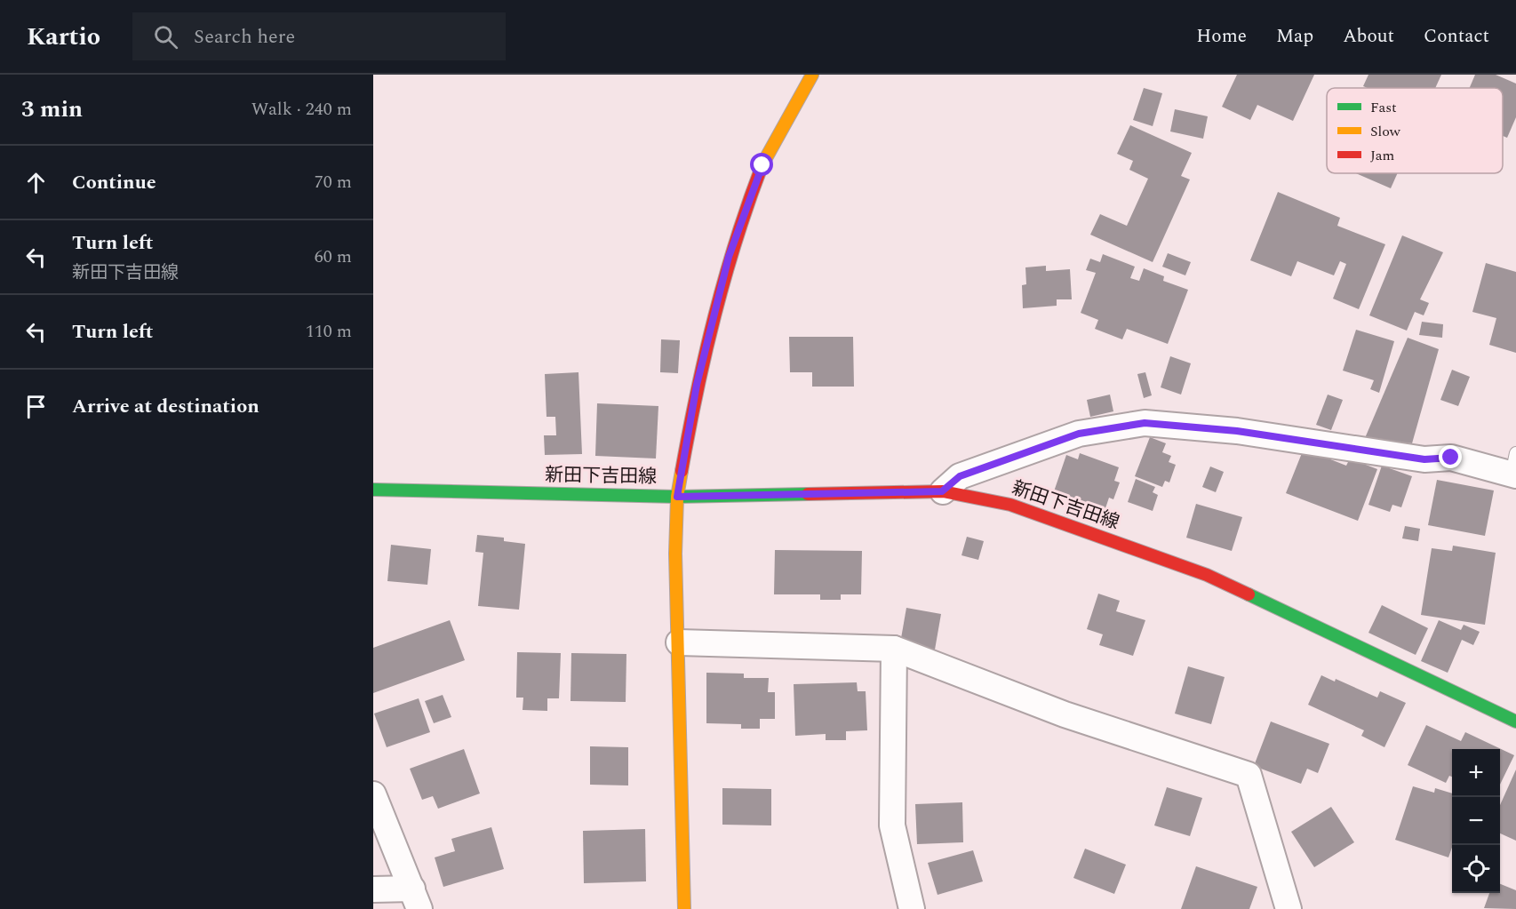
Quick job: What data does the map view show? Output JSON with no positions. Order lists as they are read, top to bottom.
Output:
{
  "streets": {
    "main road": ["新田下吉田線"]
  },
  "legend": ["Fast", "Slow", "Jam"],
  "page": {
    "header": "Kartio",
    "search": "Search here",
    "nav": [
      "Home",
      "Map",
      "About",
      "Contact"
    ],
    "heading": ["3 min", "Walk · 240 m"],
    "list": [
      ["Continue", "70 m"],
      ["Turn left", "新田下吉田線", "60 m"],
      ["Turn left", "110 m"],
      "Arrive at destination"
    ],
    "map_buttons": ["+", "−"]
  }
}
